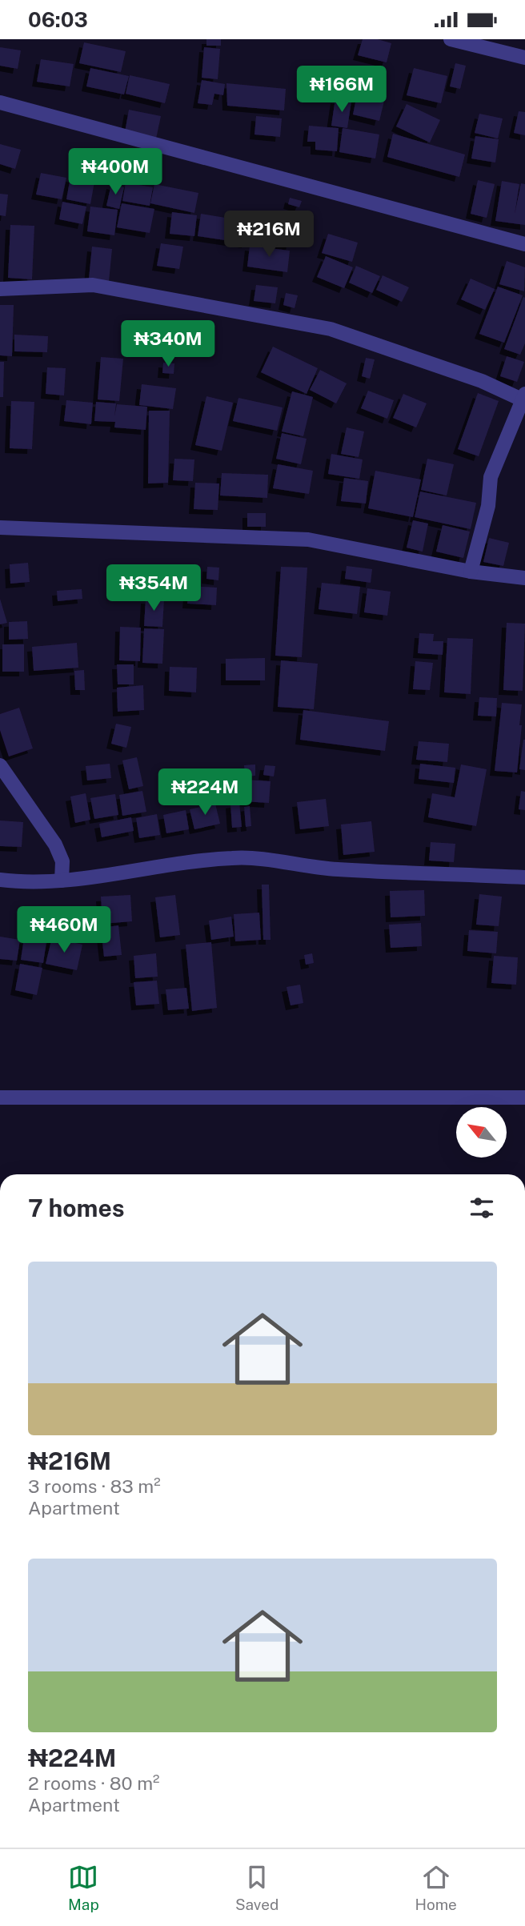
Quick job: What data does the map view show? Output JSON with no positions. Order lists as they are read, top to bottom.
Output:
{
  "north": "top left",
  "page": {
    "status": "06:03",
    "price": [
      "₦166M",
      "₦400M",
      "₦216M",
      "₦340M",
      "₦354M",
      "₦224M",
      "₦460M"
    ],
    "heading": "7 homes",
    "list": [
      {
        "name": "₦216M",
        "note": "3 rooms · 83 m² · Apartment"
      },
      {
        "name": "₦224M",
        "note": "2 rooms · 80 m² · Apartment"
      }
    ],
    "tabs": ["Map", "Saved", "Home"]
  }
}
